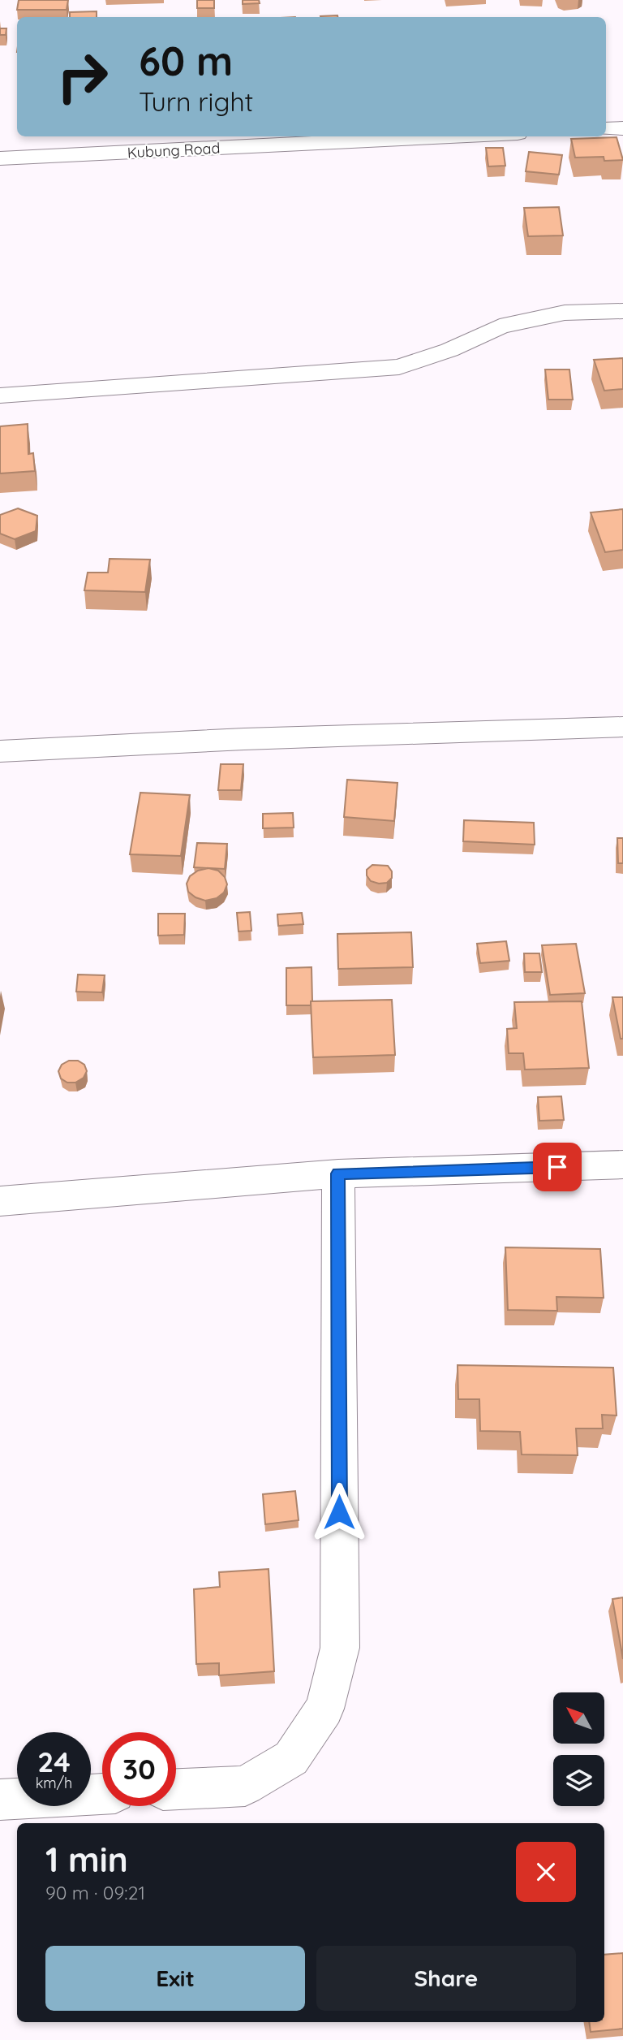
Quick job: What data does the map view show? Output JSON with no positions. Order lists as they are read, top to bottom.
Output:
{
  "streets": {
    "street": ["Kubung Road"]
  },
  "north": "top left",
  "page": {
    "turn": ["60 m", "Turn right"],
    "speed": "24 km/h",
    "limit": "30",
    "heading": ["1 min", "90 m · 09:21"],
    "buttons": ["Exit", "Share"]
  }
}
